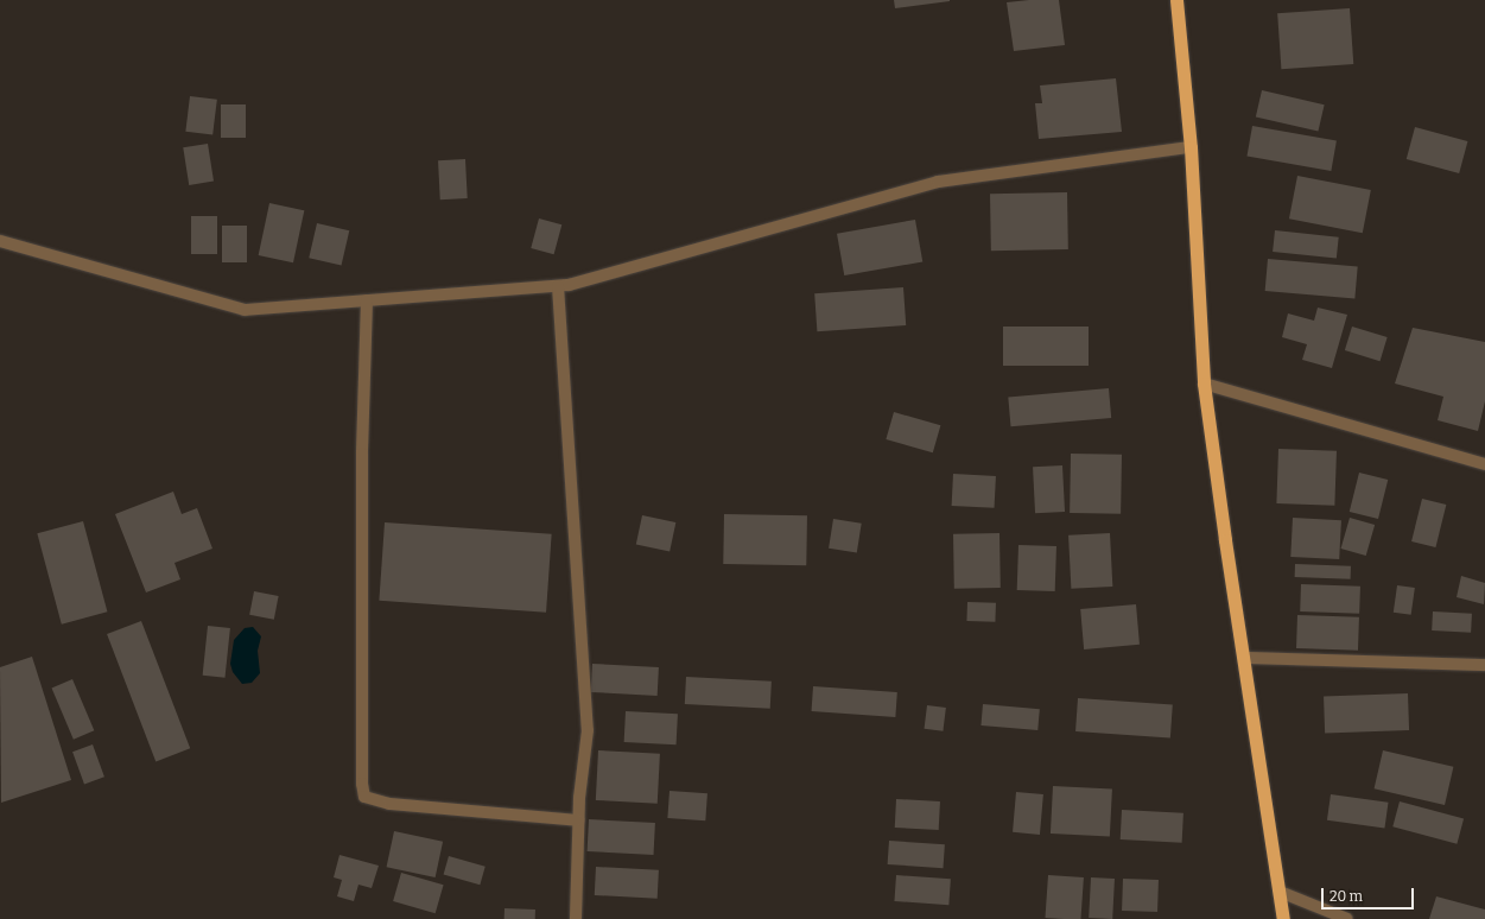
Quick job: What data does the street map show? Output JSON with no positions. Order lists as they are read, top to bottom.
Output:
{
  "scale_bar": "20 m"
}
